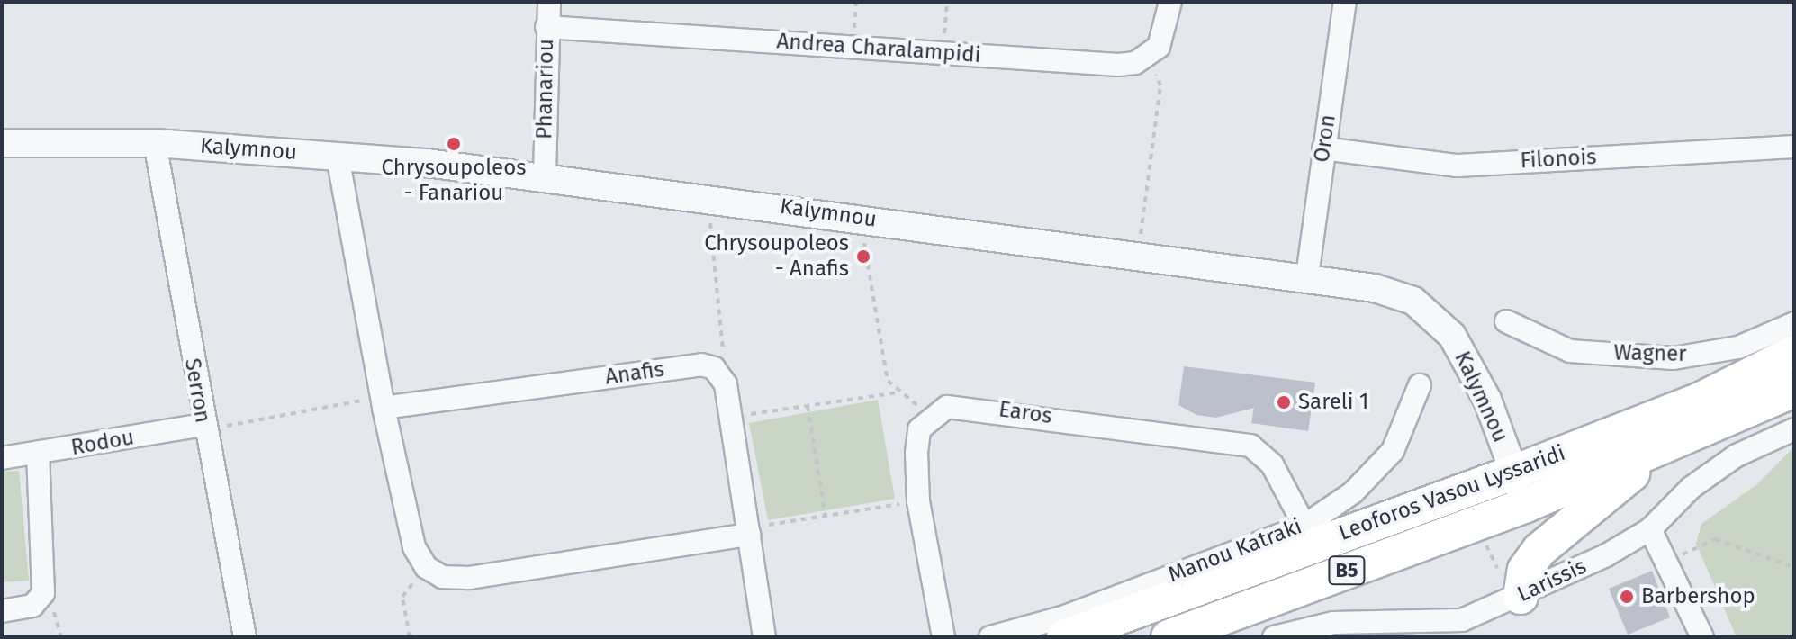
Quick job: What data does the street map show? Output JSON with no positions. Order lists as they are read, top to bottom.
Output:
{
  "streets": {
    "main road": ["Leoforos Vasou Lyssaridi", "B5"],
    "street": [
      "Andrea Charalampidi",
      "Phanariou",
      "Oron",
      "Kalymnou",
      "Filonois",
      "Wagner",
      "Anafis",
      "Serron",
      "Earos",
      "Rodou",
      "Manou Katraki",
      "Larissis"
    ]
  },
  "crossings": [
    ["Andrea Charalampidi", "Phanariou"],
    ["Phanariou", "Kalymnou"],
    ["Oron", "Kalymnou"],
    ["Oron", "Filonois"],
    ["Kalymnou", "Serron"],
    ["Kalymnou", "Leoforos Vasou Lyssaridi"],
    ["Serron", "Rodou"],
    ["Earos", "Manou Katraki"]
  ],
  "places": [
    "Chrysoupoleos - Fanariou",
    "Chrysoupoleos - Anafis",
    "Sareli 1",
    "Barbershop"
  ]
}
